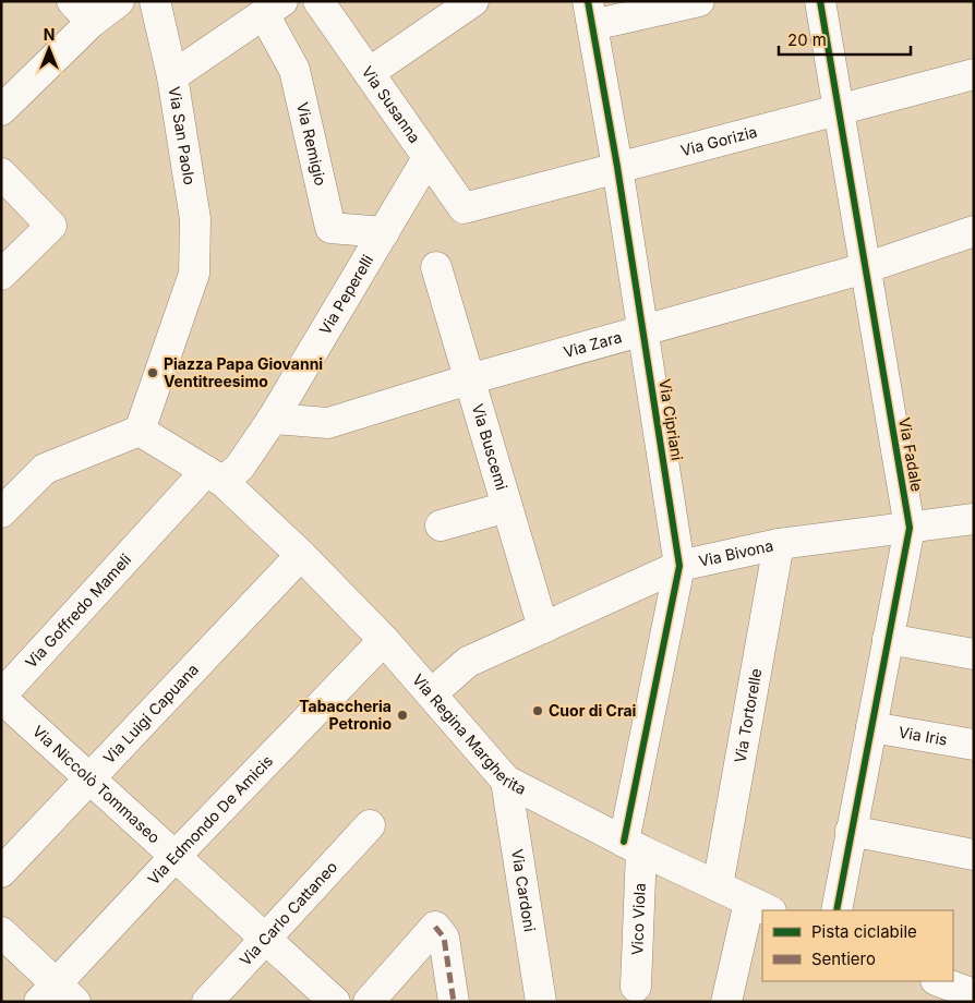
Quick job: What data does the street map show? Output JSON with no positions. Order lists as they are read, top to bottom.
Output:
{
  "streets": {
    "street": [
      "Via Susanna",
      "Via San Paolo",
      "Via Gorizia",
      "Via Remigio",
      "Via Peperelli",
      "Via Zara",
      "Via Cipriani",
      "Via Buscemi",
      "Via Fadale",
      "Via Bivona",
      "Via Goffredo Mameli",
      "Via Luigi Capuana",
      "Via Tortorelle",
      "Via Regina Margherita",
      "Via Iris",
      "Via Niccolò Tommaseo",
      "Via Edmondo De Amicis",
      "Via Cardoni",
      "Via Carlo Cattaneo",
      "Vico Viola"
    ]
  },
  "crossings": [
    ["Via Susanna", "Via Gorizia"],
    ["Via Susanna", "Via Peperelli"],
    ["Via San Paolo", "Via Regina Margherita"],
    ["Via Gorizia", "Via Cipriani"],
    ["Via Gorizia", "Via Fadale"],
    ["Via Remigio", "Via Peperelli"],
    ["Via Peperelli", "Via Zara"],
    ["Via Peperelli", "Via Goffredo Mameli"],
    ["Via Peperelli", "Via Regina Margherita"],
    ["Via Zara", "Via Cipriani"],
    ["Via Zara", "Via Buscemi"],
    ["Via Zara", "Via Fadale"],
    ["Via Cipriani", "Via Bivona"],
    ["Via Cipriani", "Via Regina Margherita"],
    ["Via Cipriani", "Vico Viola"],
    ["Via Buscemi", "Via Bivona"],
    ["Via Fadale", "Via Bivona"],
    ["Via Fadale", "Via Iris"],
    ["Via Bivona", "Via Tortorelle"],
    ["Via Bivona", "Via Regina Margherita"],
    ["Via Goffredo Mameli", "Via Regina Margherita"],
    ["Via Goffredo Mameli", "Via Niccolò Tommaseo"],
    ["Via Luigi Capuana", "Via Regina Margherita"],
    ["Via Luigi Capuana", "Via Niccolò Tommaseo"],
    ["Via Tortorelle", "Via Regina Margherita"],
    ["Via Regina Margherita", "Via Edmondo De Amicis"],
    ["Via Regina Margherita", "Via Cardoni"],
    ["Via Regina Margherita", "Vico Viola"],
    ["Via Niccolò Tommaseo", "Via Edmondo De Amicis"],
    ["Via Niccolò Tommaseo", "Via Carlo Cattaneo"]
  ],
  "places": ["Piazza Papa Giovanni Ventitreesimo", "Cuor di Crai", "Tabaccheria Petronio"],
  "legend": ["Pista ciclabile", "Sentiero"],
  "scale_bar": "20 m",
  "north": "top"
}
